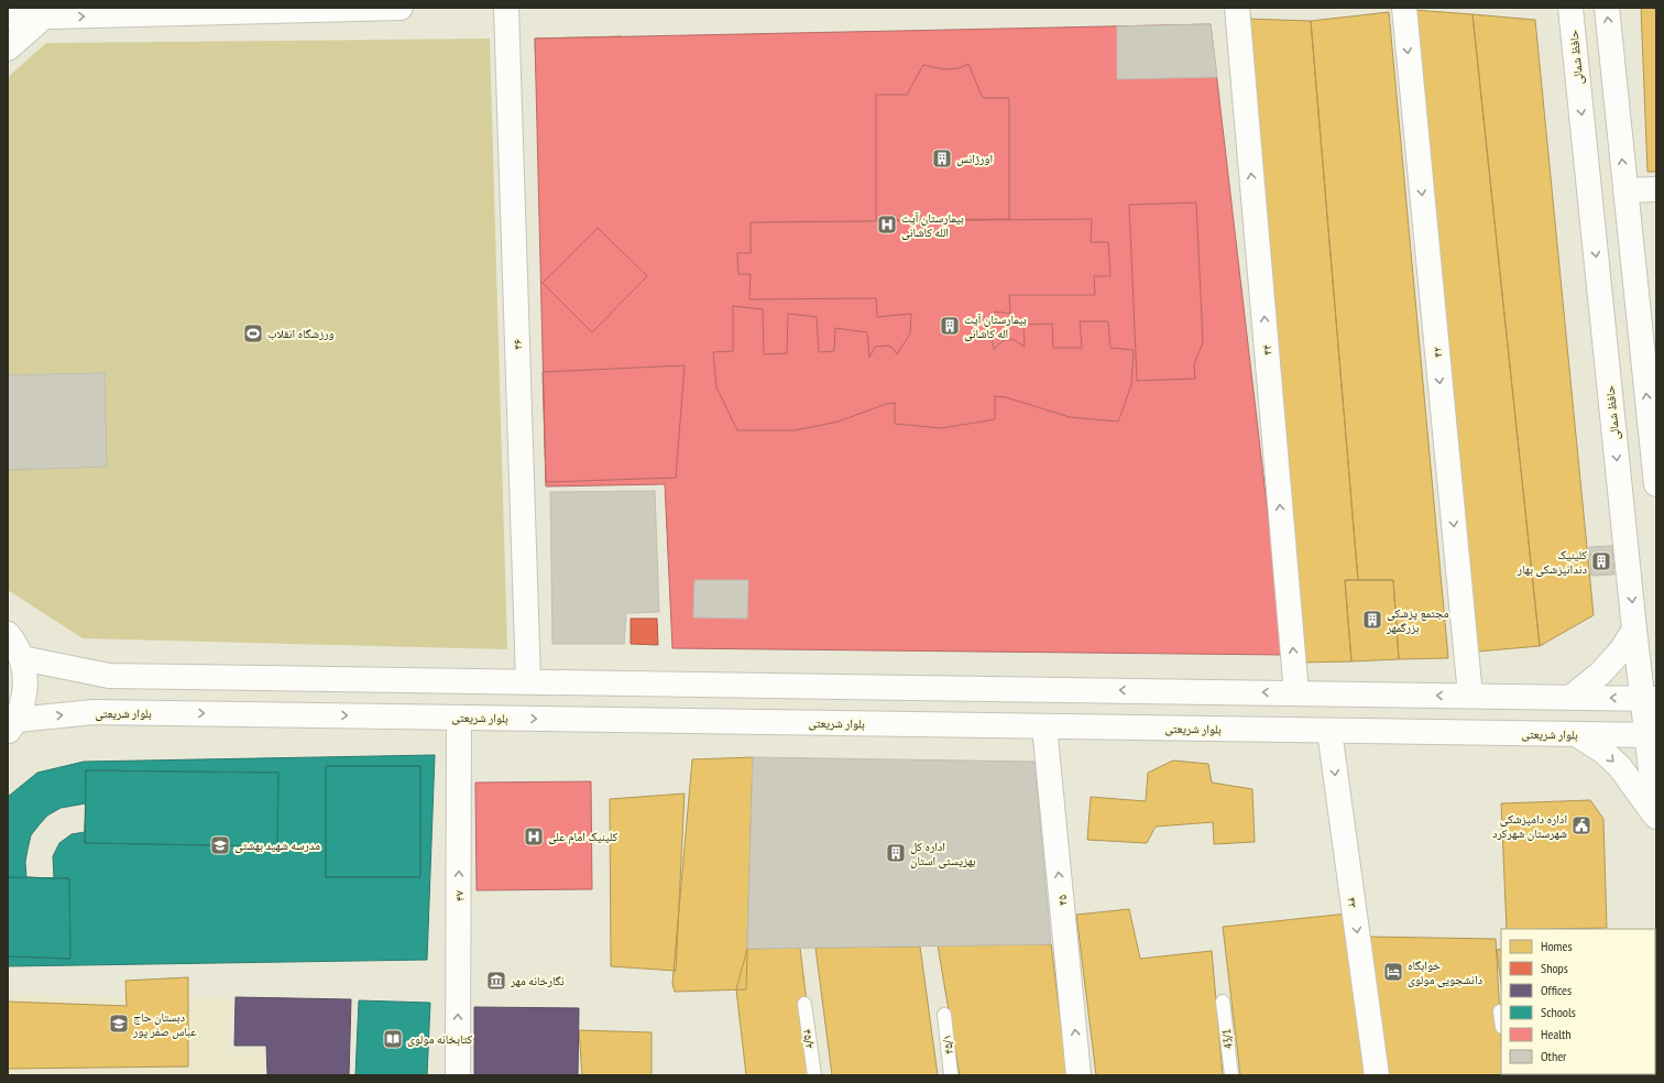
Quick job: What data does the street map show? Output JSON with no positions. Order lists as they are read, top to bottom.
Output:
{
  "streets": {
    "main road": [
      "حافظ شمالی",
      "۴۶",
      "۴۴",
      "۴۲",
      "بلوار شریعتی",
      "۴۷",
      "۴۵",
      "۴۳"
    ],
    "lane": ["۴۵/۲", "43/1", "۴۵/۱"]
  },
  "crossings": [
    ["حافظ شمالی", "بلوار شریعتی"],
    ["بلوار شریعتی", "۴۷"],
    ["بلوار شریعتی", "۴۵"],
    ["بلوار شریعتی", "۴۳"]
  ],
  "one_way": [
    "۴۴",
    "۴۷",
    "۴۵",
    "۴۳"
  ],
  "places": {
    "building": [
      "اورژانس",
      "بیمارستان آیت اله کاشانی",
      "کلینیک دندانپزشکی بهار",
      "مجتمع پزشکی بزرگمهر",
      "اداره کل بهزیستی استان"
    ],
    "hospital": ["بیمارستان آیت الله کاشانی", "کلینیک امام علی"],
    "sports": ["ورزشگاه انقلاب"],
    "public building": ["اداره دامپزشکی شهرستان شهرکرد"],
    "school or university": ["مدرسه شهید بهشتی", "دبستان حاج عباس صفر پور"],
    "hotel": ["خوابگاه دانشجویی مولوی"],
    "museum": ["نگارخانه مهر"],
    "library": ["کتابخانه مولوی"]
  },
  "legend": [
    "Homes",
    "Shops",
    "Offices",
    "Schools",
    "Health",
    "Other"
  ]
}
